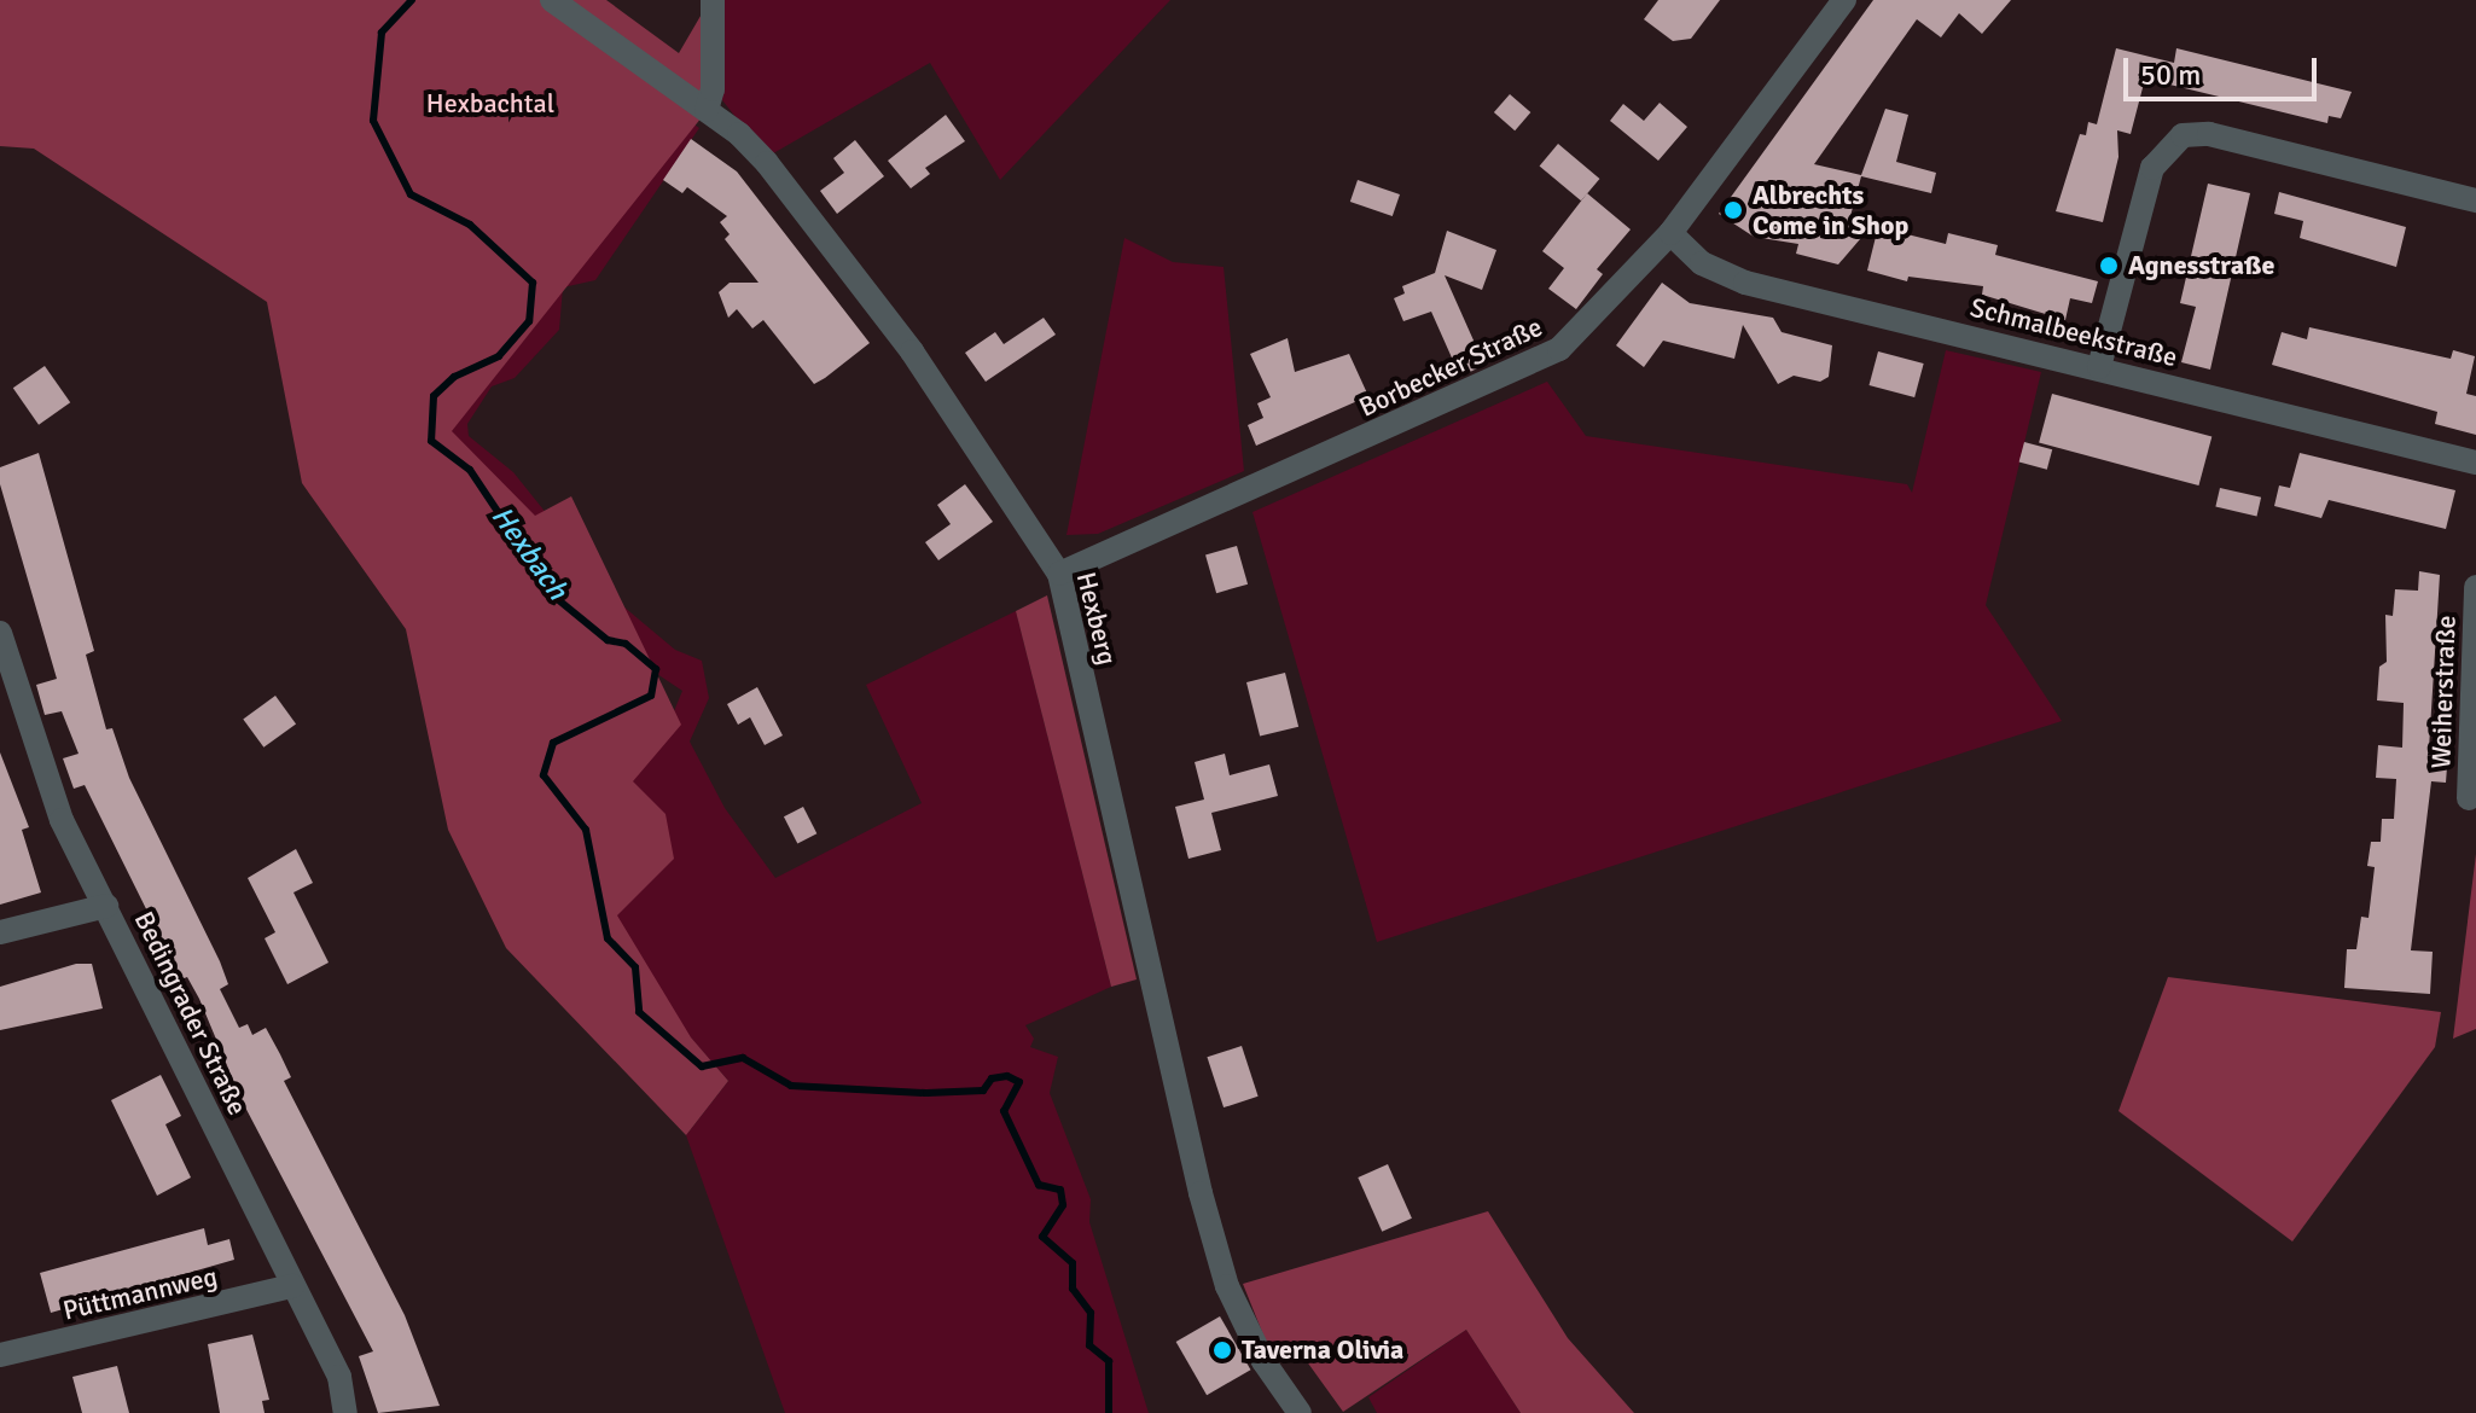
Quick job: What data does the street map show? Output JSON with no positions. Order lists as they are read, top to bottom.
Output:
{
  "streets": {
    "street": [
      "Schmalbeekstraße",
      "Borbecker Straße",
      "Hexberg",
      "Weiherstraße",
      "Bedingrader Straße",
      "Püttmannweg"
    ]
  },
  "crossings": [
    ["Schmalbeekstraße", "Borbecker Straße"],
    ["Borbecker Straße", "Hexberg"],
    ["Bedingrader Straße", "Püttmannweg"]
  ],
  "water": ["Hexbach"],
  "parks": ["Hexbachtal"],
  "places": ["Albrechts Come in Shop", "Agnesstraße", "Taverna Olivia"],
  "scale_bar": "50 m"
}
